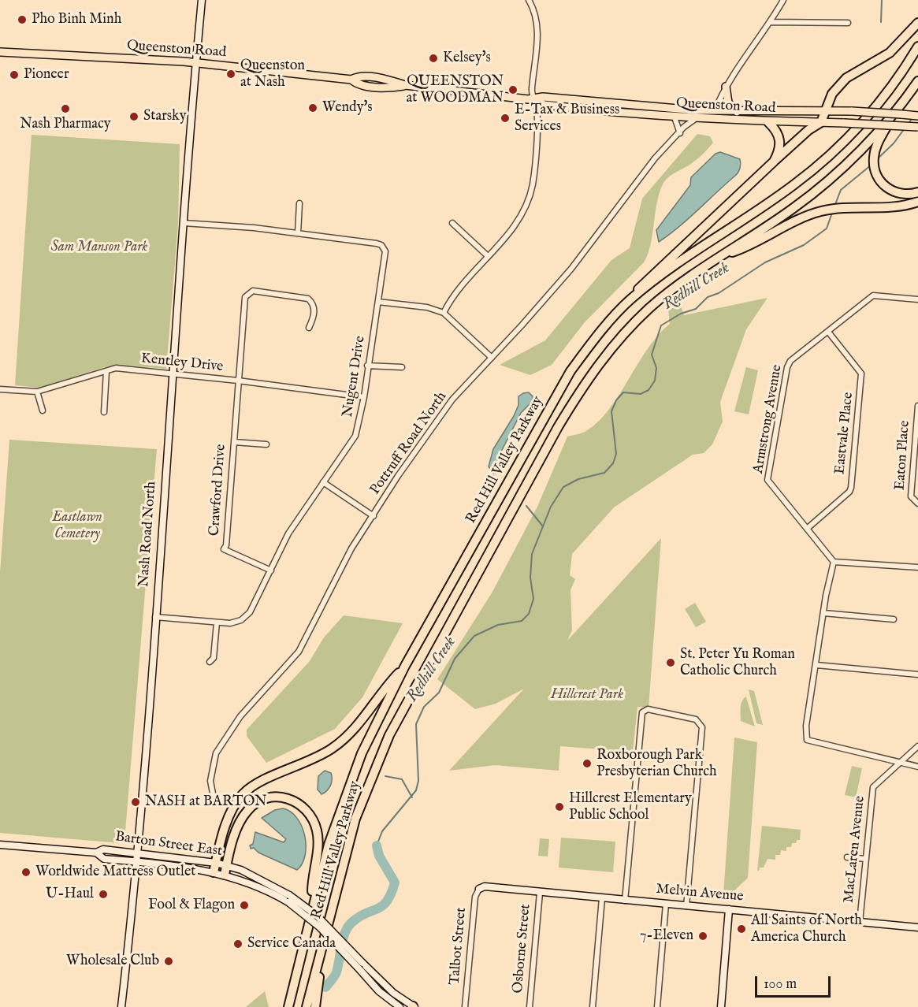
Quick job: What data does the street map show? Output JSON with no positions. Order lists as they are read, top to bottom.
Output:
{
  "streets": {
    "highway": ["Red Hill Valley Parkway"],
    "main road": [
      "Queenston Road",
      "Nash Road North",
      "Barton Street East",
      "Melvin Avenue"
    ],
    "street": [
      "Kentley Drive",
      "Nugent Drive",
      "Armstrong Avenue",
      "Eastvale Place",
      "Pottruff Road North",
      "Eaton Place",
      "Crawford Drive",
      "MacLaren Avenue",
      "Talbot Street",
      "Osborne Street"
    ]
  },
  "crossings": [
    ["Queenston Road", "Pottruff Road North"],
    ["Queenston Road", "Nash Road North"],
    ["Kentley Drive", "Nugent Drive"],
    ["Kentley Drive", "Crawford Drive"],
    ["Kentley Drive", "Nash Road North"],
    ["Nugent Drive", "Crawford Drive"],
    ["Nugent Drive", "Nash Road North"],
    ["Armstrong Avenue", "Eastvale Place"],
    ["Nash Road North", "Barton Street East"],
    ["MacLaren Avenue", "Melvin Avenue"],
    ["Melvin Avenue", "Talbot Street"],
    ["Melvin Avenue", "Osborne Street"]
  ],
  "water": ["Redhill Creek"],
  "parks": ["Sam Manson Park", "Eastlawn Cemetery", "Hillcrest Park"],
  "places": [
    "Pho Binh Minh",
    "Kelsey's",
    "Queenston at Nash",
    "Pioneer",
    "QUEENSTON at WOODMAN",
    "Wendy's",
    "Nash Pharmacy",
    "Starsky",
    "E-Tax & Business Services",
    "St. Peter Yu Roman Catholic Church",
    "Roxborough Park Presbyterian Church",
    "NASH at BARTON",
    "Hillcrest Elementary Public School",
    "Worldwide Mattress Outlet",
    "U-Haul",
    "Fool & Flagon",
    "All Saints of North America Church",
    "7-Eleven",
    "Service Canada",
    "Wholesale Club"
  ],
  "scale_bar": "100 m"
}
